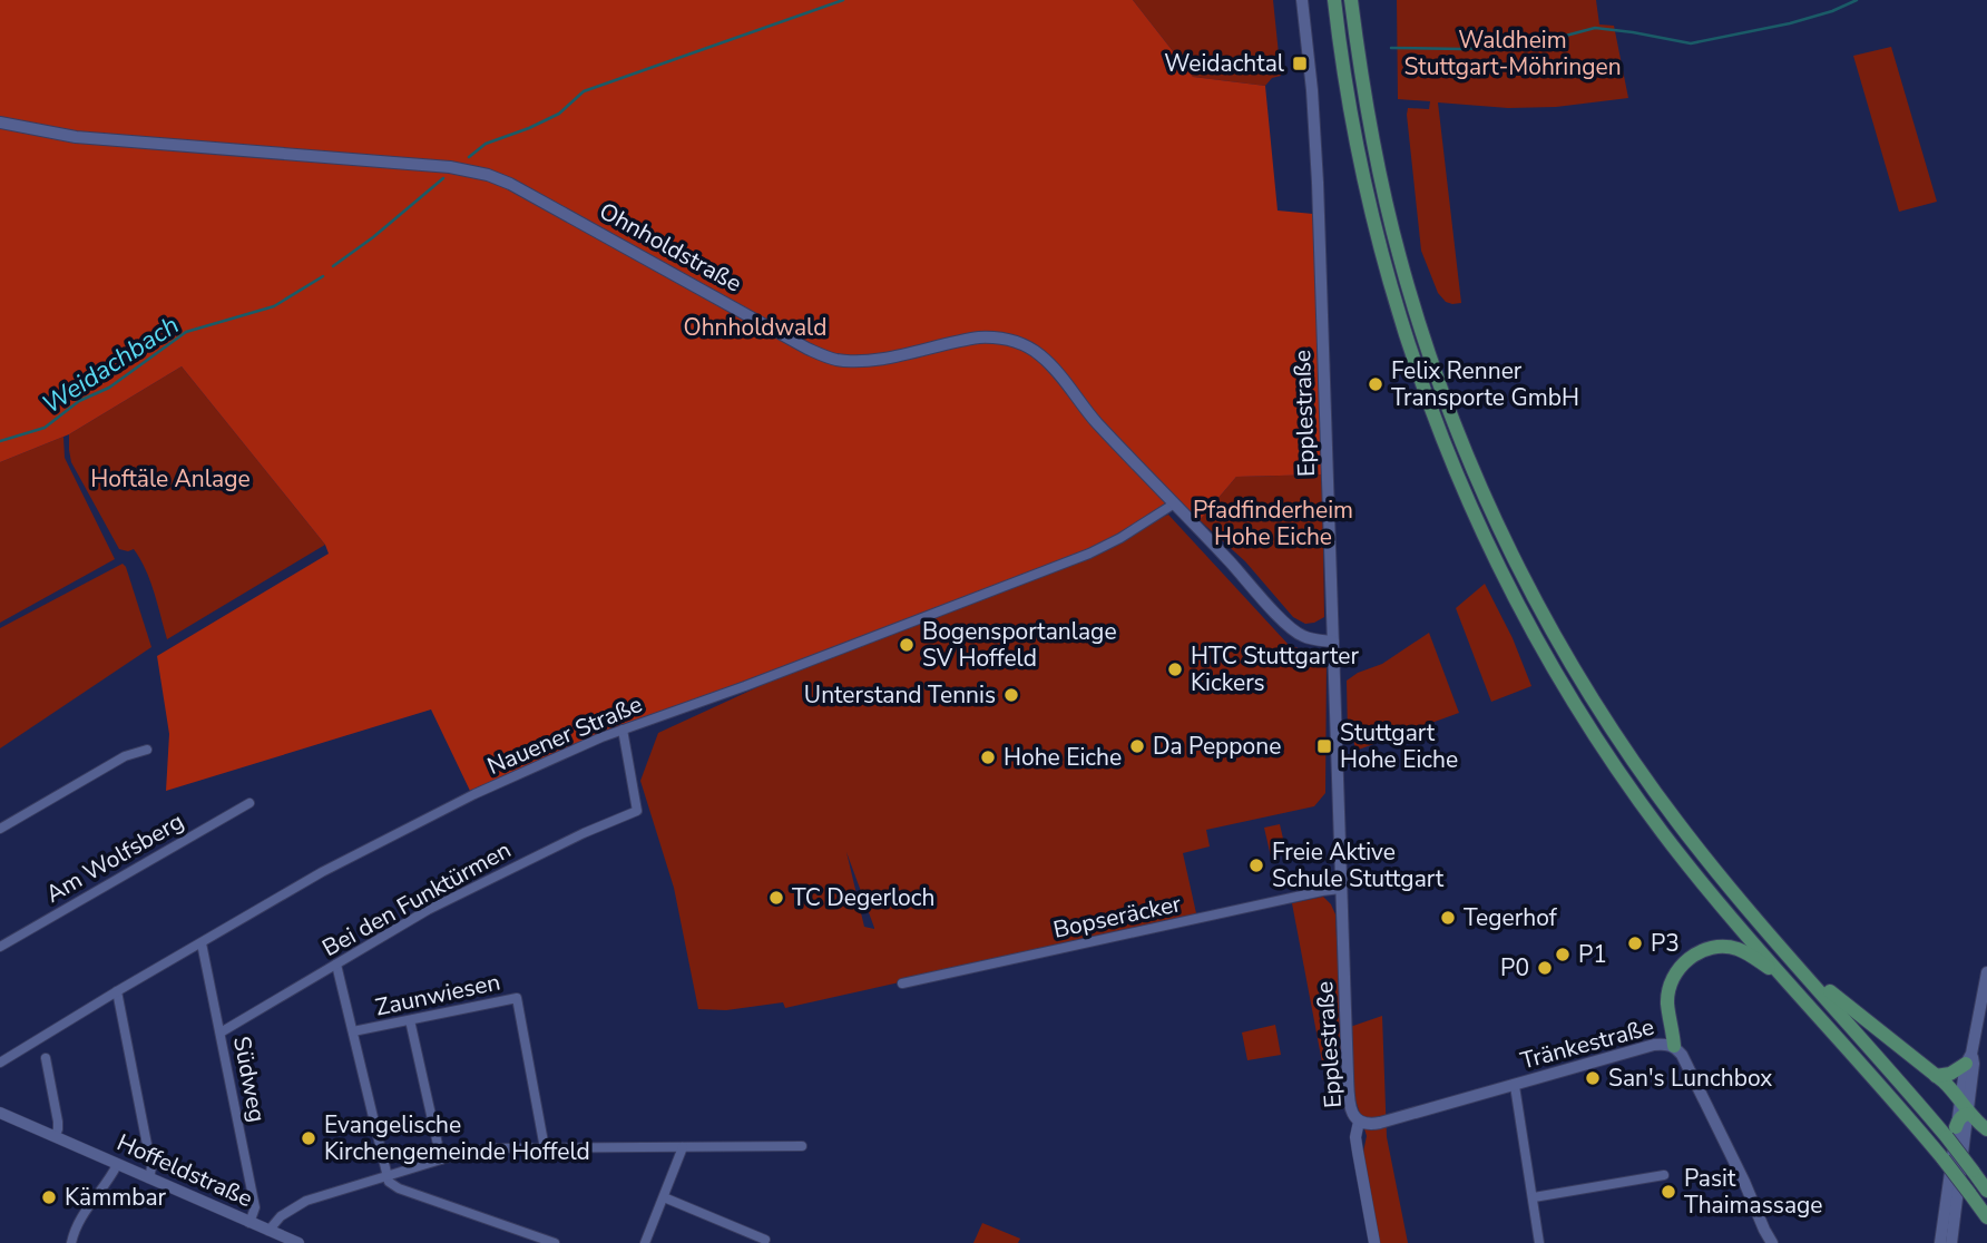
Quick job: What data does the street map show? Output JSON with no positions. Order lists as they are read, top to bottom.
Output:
{
  "streets": {
    "main road": ["Ohnholdstraße", "Epplestraße", "Tränkestraße"],
    "street": [
      "Nauener Straße",
      "Am Wolfsberg",
      "Bei den Funktürmen",
      "Bopseräcker",
      "Zaunwiesen",
      "Südweg",
      "Hoffeldstraße"
    ]
  },
  "crossings": [
    ["Ohnholdstraße", "Epplestraße"],
    ["Ohnholdstraße", "Nauener Straße"],
    ["Epplestraße", "Bopseräcker"],
    ["Epplestraße", "Tränkestraße"],
    ["Nauener Straße", "Bei den Funktürmen"],
    ["Nauener Straße", "Südweg"],
    ["Bei den Funktürmen", "Südweg"],
    ["Südweg", "Hoffeldstraße"]
  ],
  "water": ["Weidachbach"],
  "parks": [
    "Waldheim Stuttgart-Möhringen",
    "Ohnholdwald",
    "Hoftäle Anlage",
    "Pfadfinderheim Hohe Eiche"
  ],
  "places": {
    "transit": ["Weidachtal", "Stuttgart Hohe Eiche"],
    "other": [
      "Felix Renner Transporte GmbH",
      "Bogensportanlage SV Hoffeld",
      "HTC Stuttgarter Kickers",
      "Unterstand Tennis",
      "Da Peppone",
      "Hohe Eiche",
      "Freie Aktive Schule Stuttgart",
      "TC Degerloch",
      "Tegerhof",
      "P3",
      "P1",
      "P0",
      "San's Lunchbox",
      "Evangelische Kirchengemeinde Hoffeld",
      "Pasit Thaimassage",
      "Kämmbar"
    ]
  }
}
